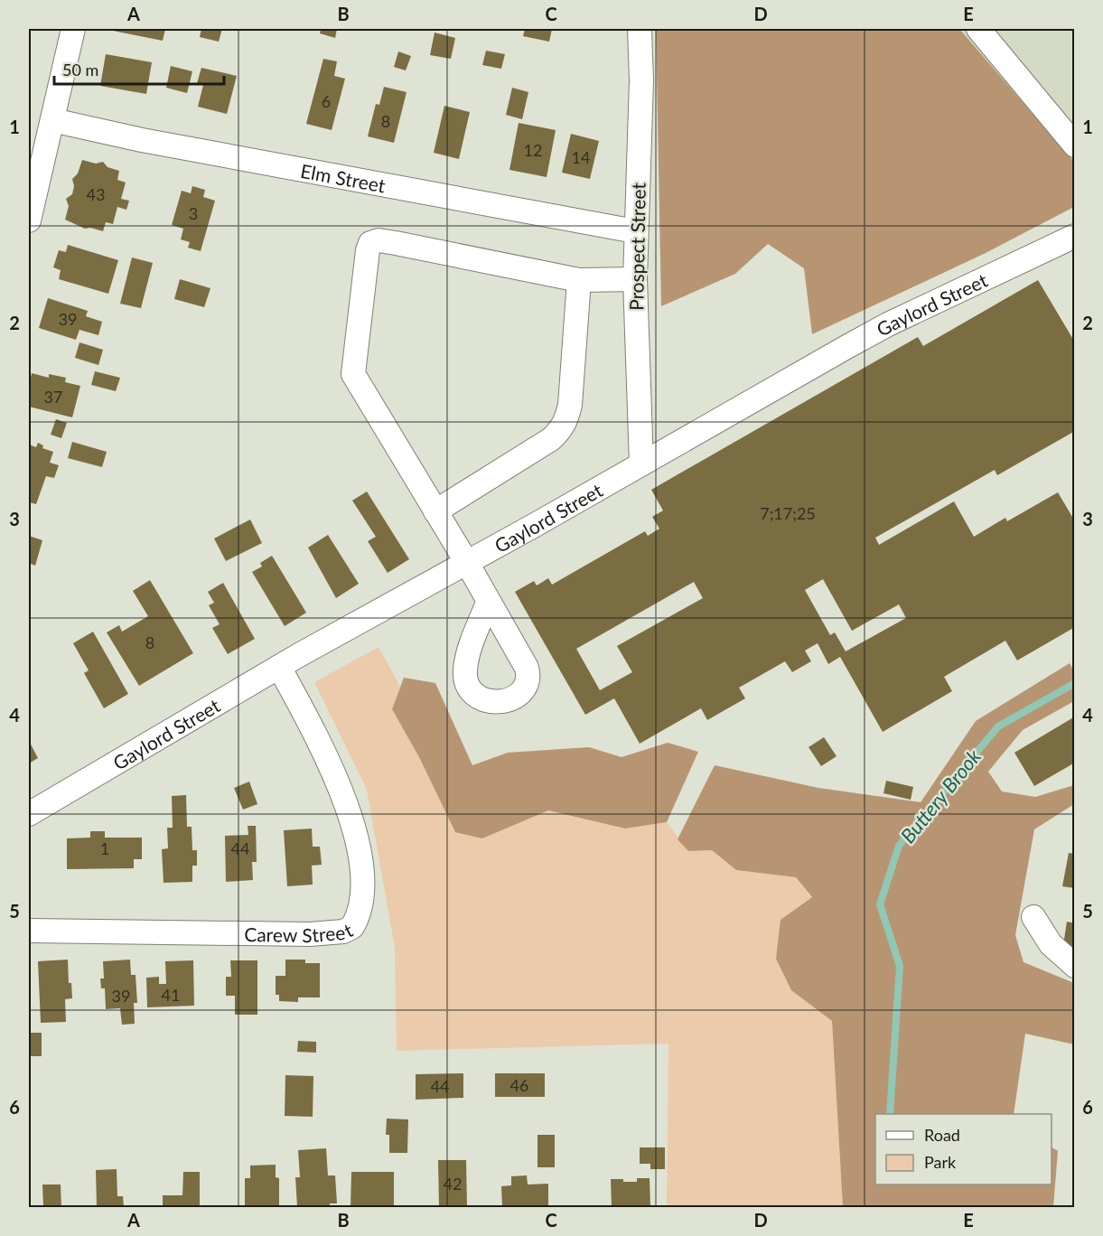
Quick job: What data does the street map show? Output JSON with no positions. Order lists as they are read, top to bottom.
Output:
{
  "streets": {
    "street": [
      "Elm Street",
      "Prospect Street",
      "Gaylord Street",
      "Carew Street"
    ]
  },
  "crossings": [
    ["Elm Street", "Prospect Street"],
    ["Prospect Street", "Gaylord Street"],
    ["Gaylord Street", "Carew Street"]
  ],
  "water": ["Buttery Brook"],
  "house_numbers": [
    "6",
    "8",
    "12",
    "14",
    "43",
    "3",
    "39",
    "37",
    "7;17;25",
    "8",
    "1",
    "44",
    "41",
    "39",
    "46",
    "44",
    "42"
  ],
  "legend": ["Road", "Park"],
  "scale_bar": "50 m",
  "grid": {
    "columns": [
      "A",
      "B",
      "C",
      "D",
      "E"
    ],
    "rows": [
      "1",
      "2",
      "3",
      "4",
      "5",
      "6"
    ]
  }
}
